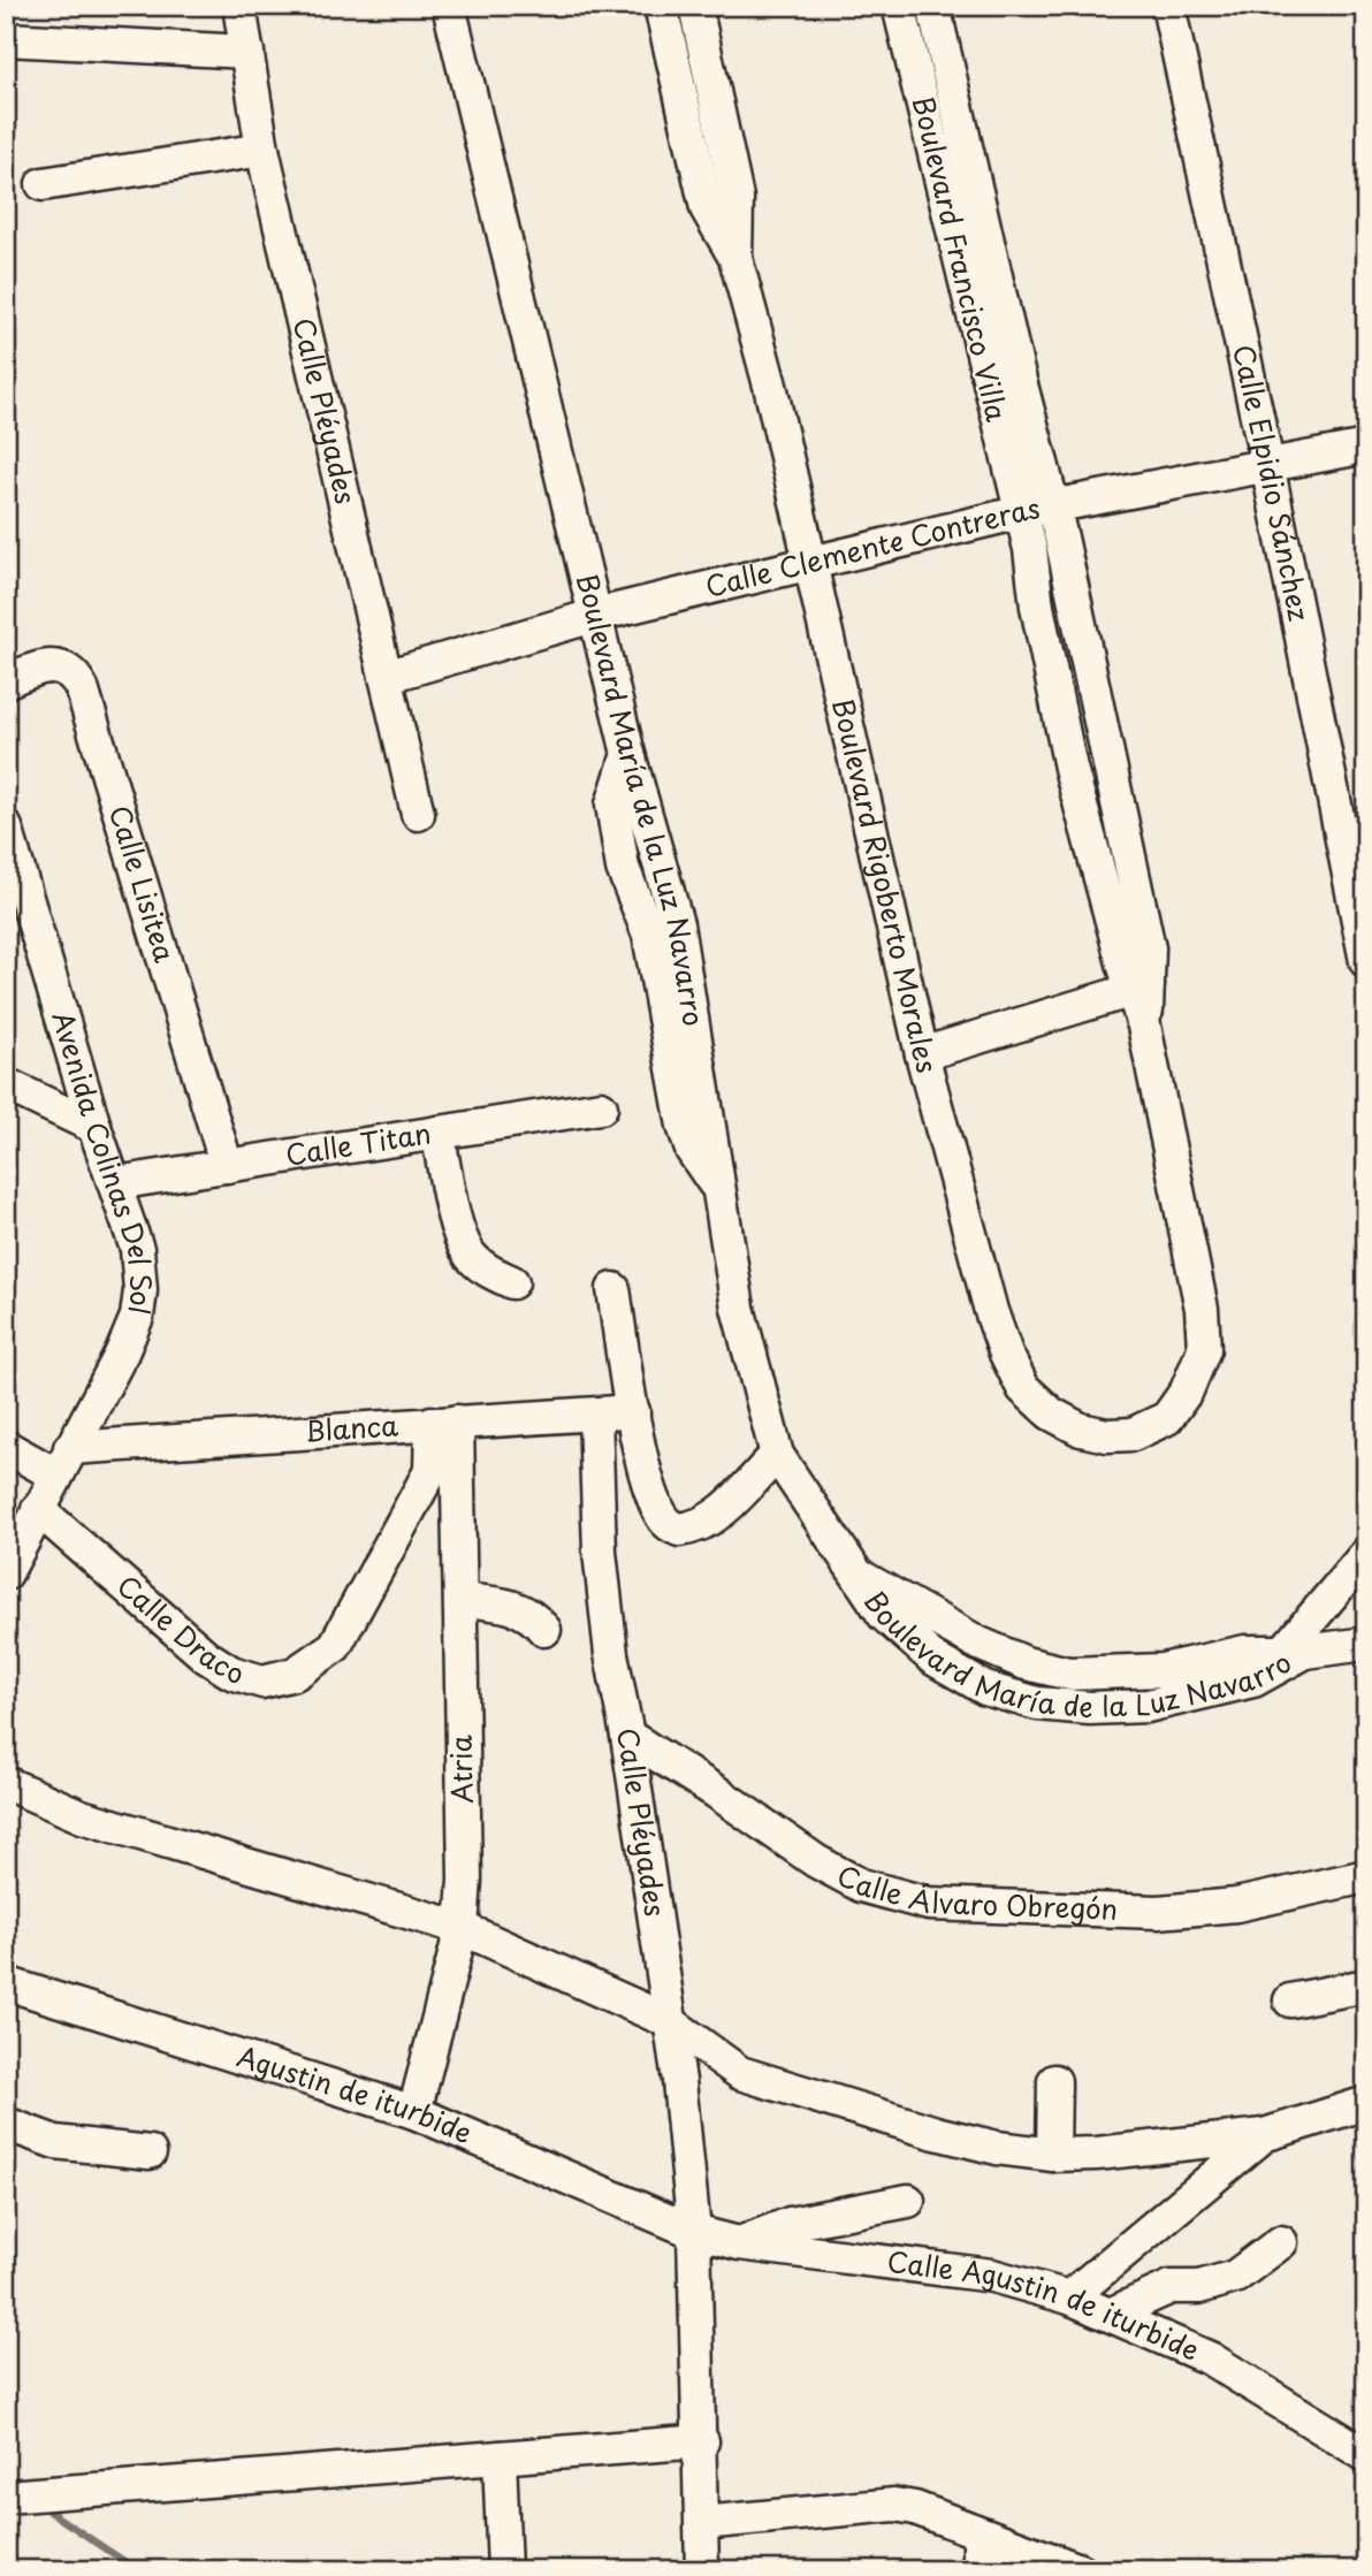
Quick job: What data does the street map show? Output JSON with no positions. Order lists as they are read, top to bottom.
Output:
{
  "streets": {
    "street": [
      "Boulevard Francisco Villa",
      "Calle Pléyades",
      "Calle Elpidio Sánchez",
      "Calle Clemente Contreras",
      "Boulevard María de la Luz Navarro",
      "Calle Lisitea",
      "Boulevard Rigoberto Morales",
      "Calle Titan",
      "Avenida Colinas Del Sol",
      "Blanca",
      "Calle Draco",
      "Atria",
      "Calle Álvaro Obregón",
      "Agustin de iturbide",
      "Calle Agustin de iturbide"
    ]
  },
  "crossings": [
    ["Boulevard Francisco Villa", "Calle Clemente Contreras"],
    ["Boulevard Francisco Villa", "Boulevard Rigoberto Morales"],
    ["Calle Pléyades", "Calle Clemente Contreras"],
    ["Calle Pléyades", "Blanca"],
    ["Calle Pléyades", "Calle Álvaro Obregón"],
    ["Calle Pléyades", "Agustin de iturbide"],
    ["Calle Pléyades", "Calle Agustin de iturbide"],
    ["Calle Elpidio Sánchez", "Calle Clemente Contreras"],
    ["Calle Clemente Contreras", "Boulevard María de la Luz Navarro"],
    ["Calle Clemente Contreras", "Boulevard Rigoberto Morales"],
    ["Calle Lisitea", "Calle Titan"],
    ["Calle Titan", "Avenida Colinas Del Sol"],
    ["Avenida Colinas Del Sol", "Blanca"],
    ["Avenida Colinas Del Sol", "Calle Draco"],
    ["Blanca", "Calle Draco"],
    ["Blanca", "Atria"],
    ["Calle Draco", "Atria"],
    ["Atria", "Agustin de iturbide"],
    ["Agustin de iturbide", "Calle Agustin de iturbide"]
  ]
}
